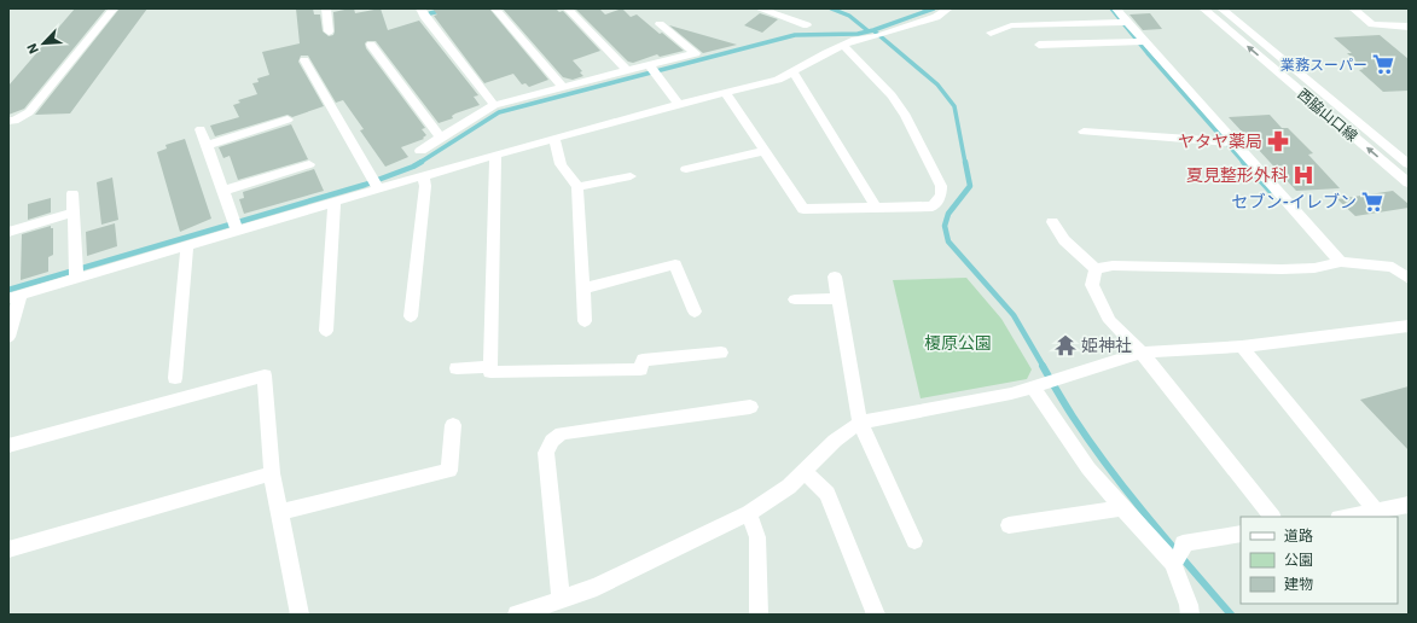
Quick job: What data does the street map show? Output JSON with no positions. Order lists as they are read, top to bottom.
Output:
{
  "streets": {
    "street": ["西脇山口線"]
  },
  "parks": ["榎原公園"],
  "places": {
    "supermarket": ["業務スーパー", "セブン-イレブン"],
    "pharmacy": ["ヤタヤ薬局"],
    "hospital": ["夏見整形外科"],
    "temple": ["姫神社"]
  },
  "legend": ["道路", "公園", "建物"],
  "north": "bottom left"
}
